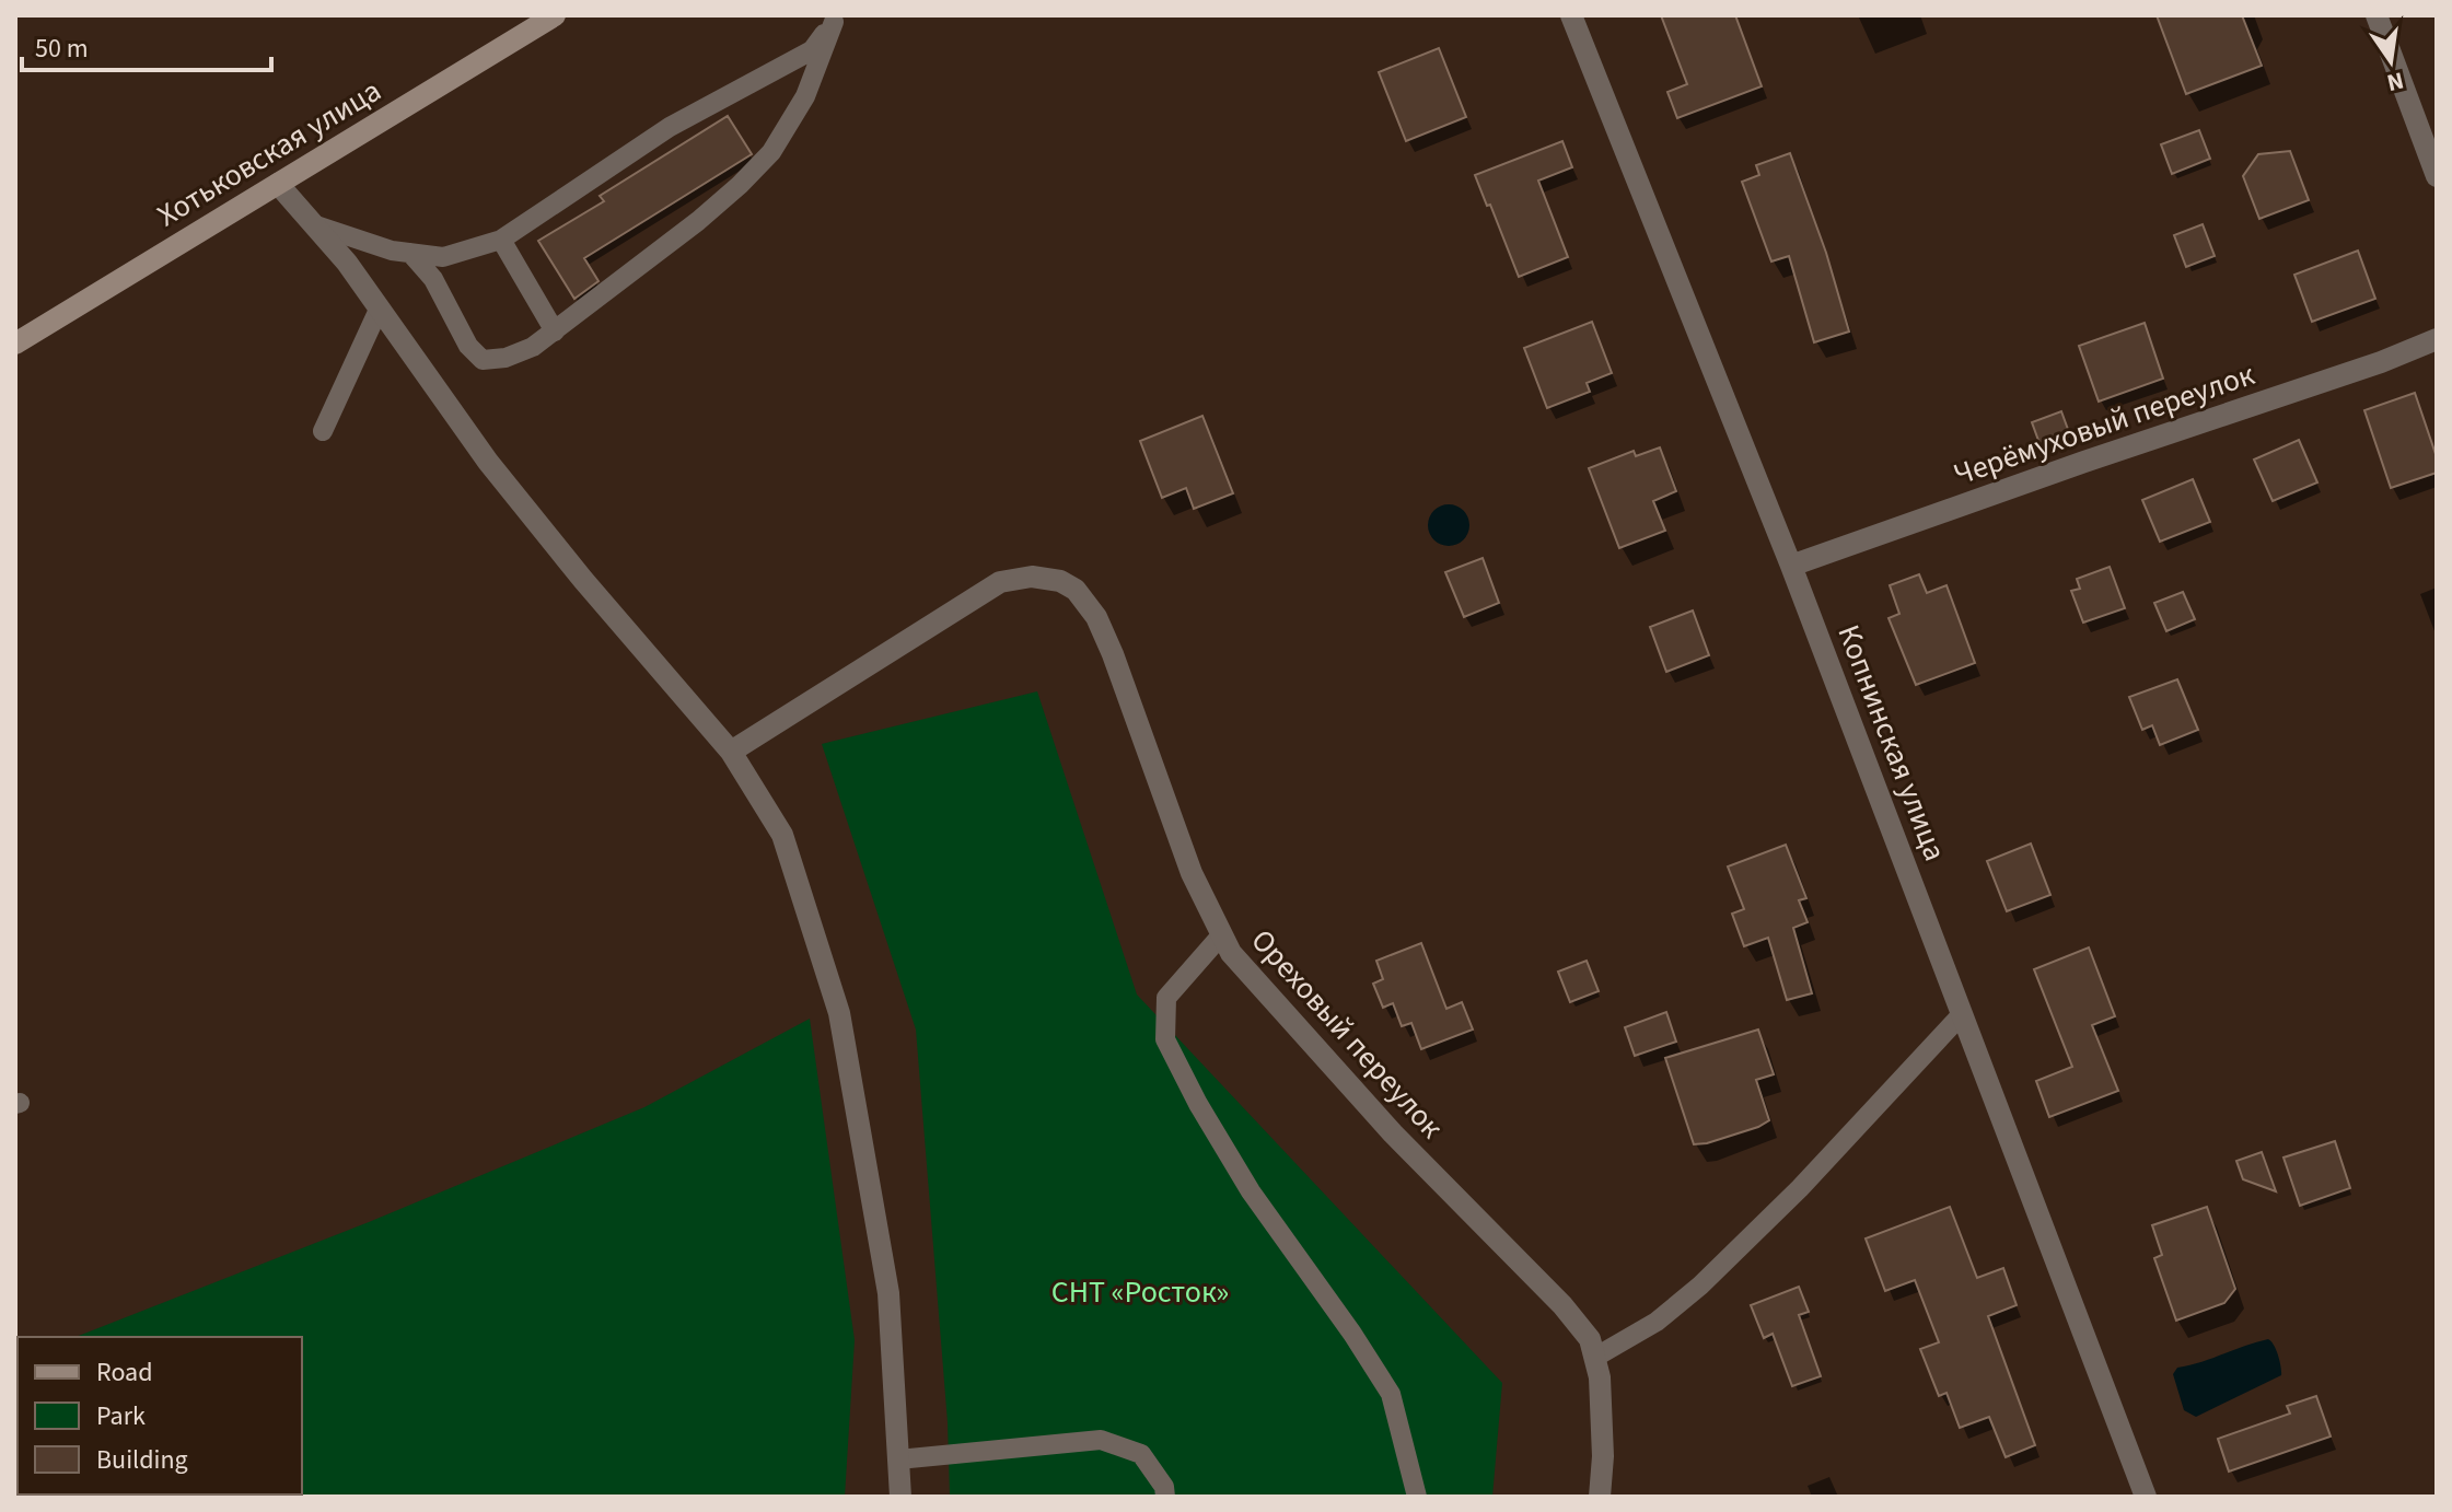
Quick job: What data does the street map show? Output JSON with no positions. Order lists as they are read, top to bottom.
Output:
{
  "streets": {
    "main road": ["Хотьковская улица"],
    "street": ["Черёмуховый переулок", "Копнинская улица", "Ореховый переулок"]
  },
  "crossings": [
    ["Черёмуховый переулок", "Копнинская улица"]
  ],
  "parks": ["СНТ «Росток»"],
  "legend": ["Road", "Park", "Building"],
  "scale_bar": "50 m",
  "north": "bottom"
}
